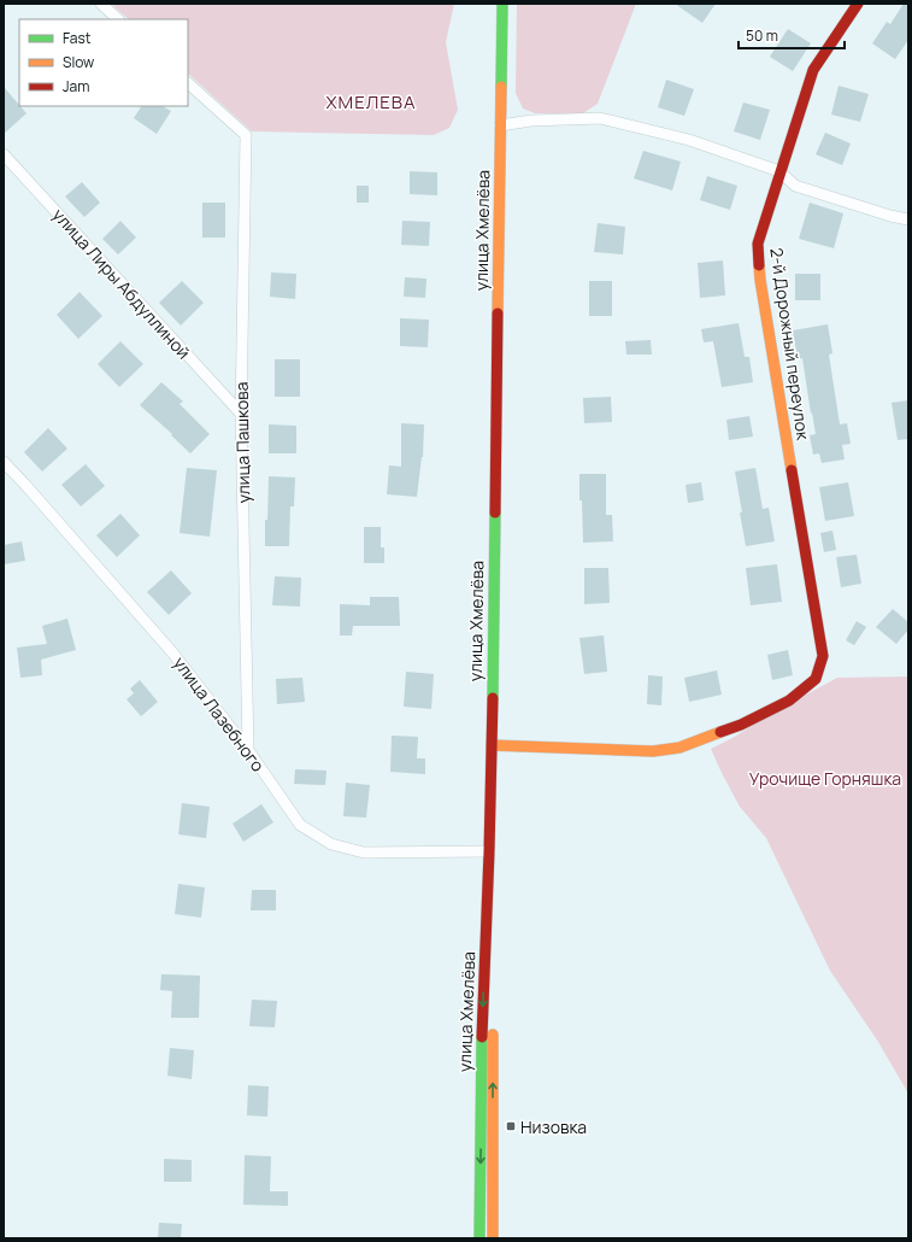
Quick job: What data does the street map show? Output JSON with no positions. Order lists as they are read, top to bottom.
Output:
{
  "streets": {
    "main road": ["улица Хмелёва", "2-й Дорожный переулок"],
    "street": ["улица Лиры Абдуллиной", "улица Пашкова", "улица Лазебного"]
  },
  "crossings": [
    ["улица Хмелёва", "2-й Дорожный переулок"],
    ["улица Хмелёва", "улица Лазебного"],
    ["улица Лиры Абдуллиной", "улица Пашкова"],
    ["улица Пашкова", "улица Лазебного"]
  ],
  "districts": ["ХМЕЛЕВА"],
  "parks": ["Урочище Горняшка"],
  "places": {
    "transit": ["Низовка"]
  },
  "legend": ["Fast", "Slow", "Jam"],
  "scale_bar": "50 m"
}
